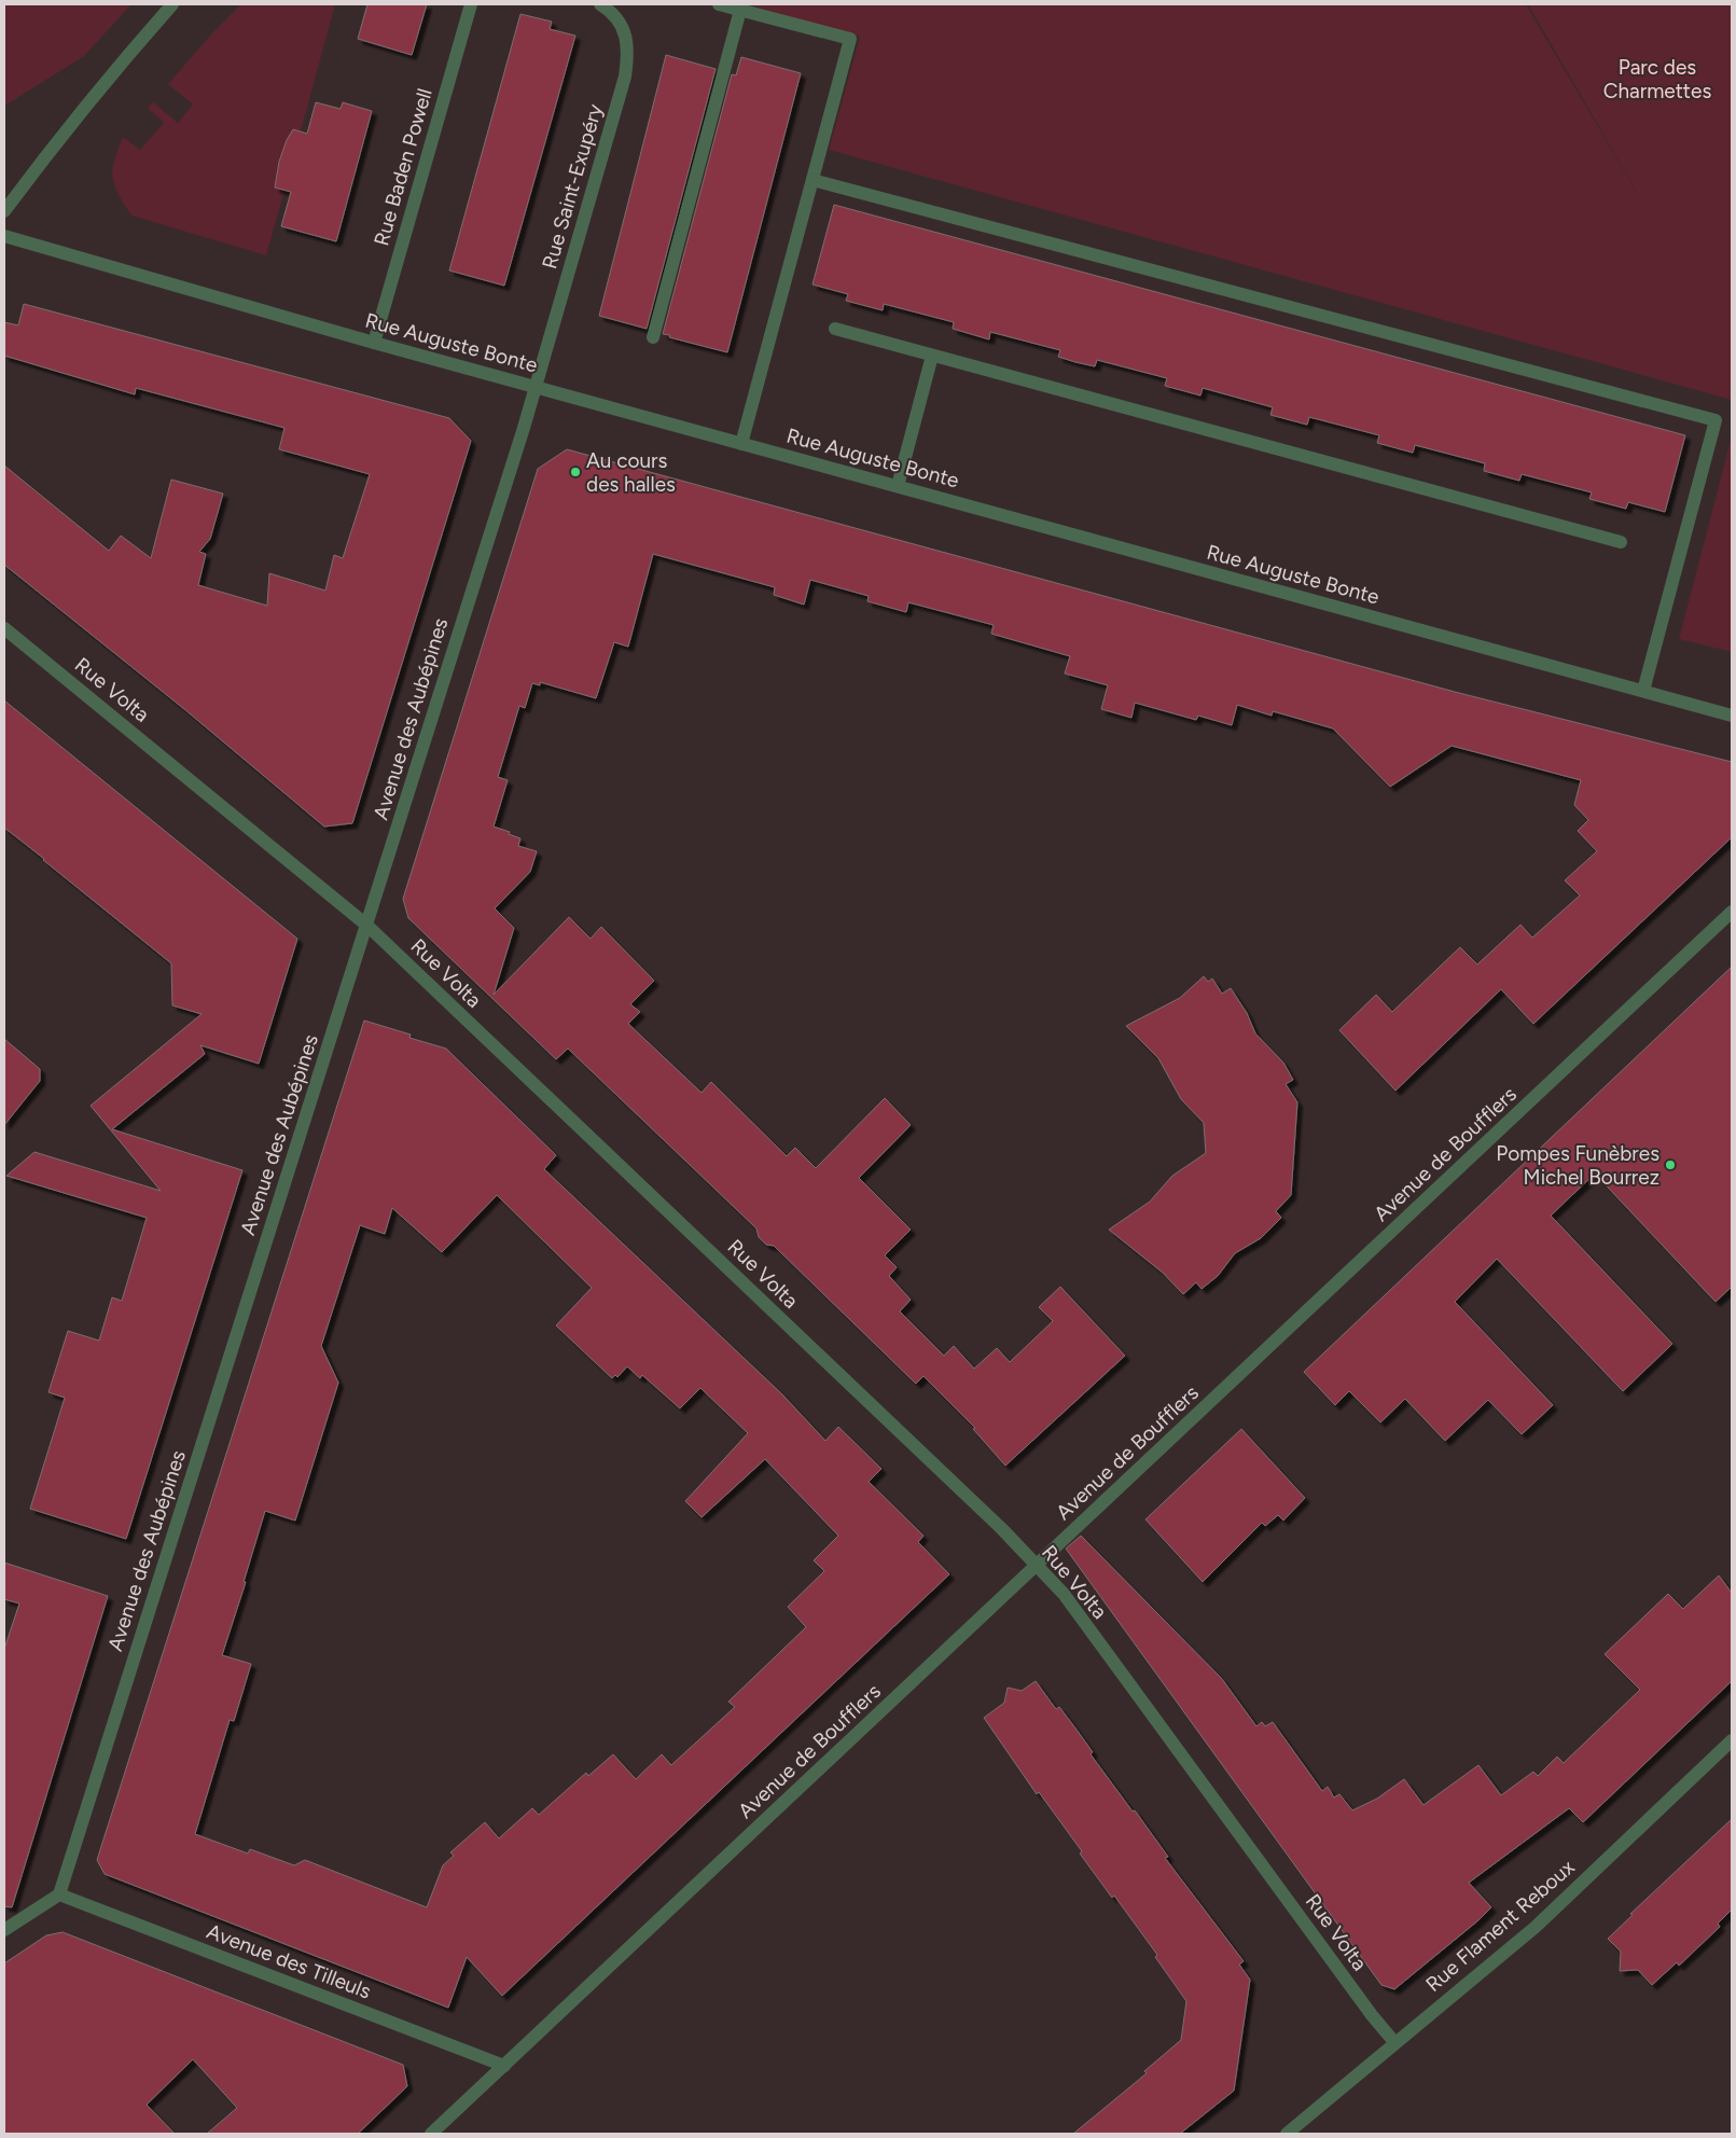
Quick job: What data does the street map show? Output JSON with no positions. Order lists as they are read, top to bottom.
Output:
{
  "streets": {
    "street": [
      "Rue Baden Powell",
      "Rue Saint-Exupéry",
      "Rue Auguste Bonte",
      "Rue Volta",
      "Avenue des Aubépines",
      "Avenue de Boufflers",
      "Rue Flament Reboux",
      "Avenue des Tilleuls"
    ]
  },
  "crossings": [
    ["Rue Baden Powell", "Rue Auguste Bonte"],
    ["Rue Saint-Exupéry", "Rue Auguste Bonte"],
    ["Rue Saint-Exupéry", "Avenue des Aubépines"],
    ["Rue Auguste Bonte", "Avenue des Aubépines"],
    ["Rue Volta", "Avenue des Aubépines"],
    ["Rue Volta", "Avenue de Boufflers"],
    ["Rue Volta", "Rue Flament Reboux"],
    ["Avenue des Aubépines", "Avenue des Tilleuls"],
    ["Avenue de Boufflers", "Avenue des Tilleuls"]
  ],
  "parks": ["Parc des Charmettes"],
  "places": ["Au cours des halles", "Pompes Funèbres Michel Bourrez"]
}
